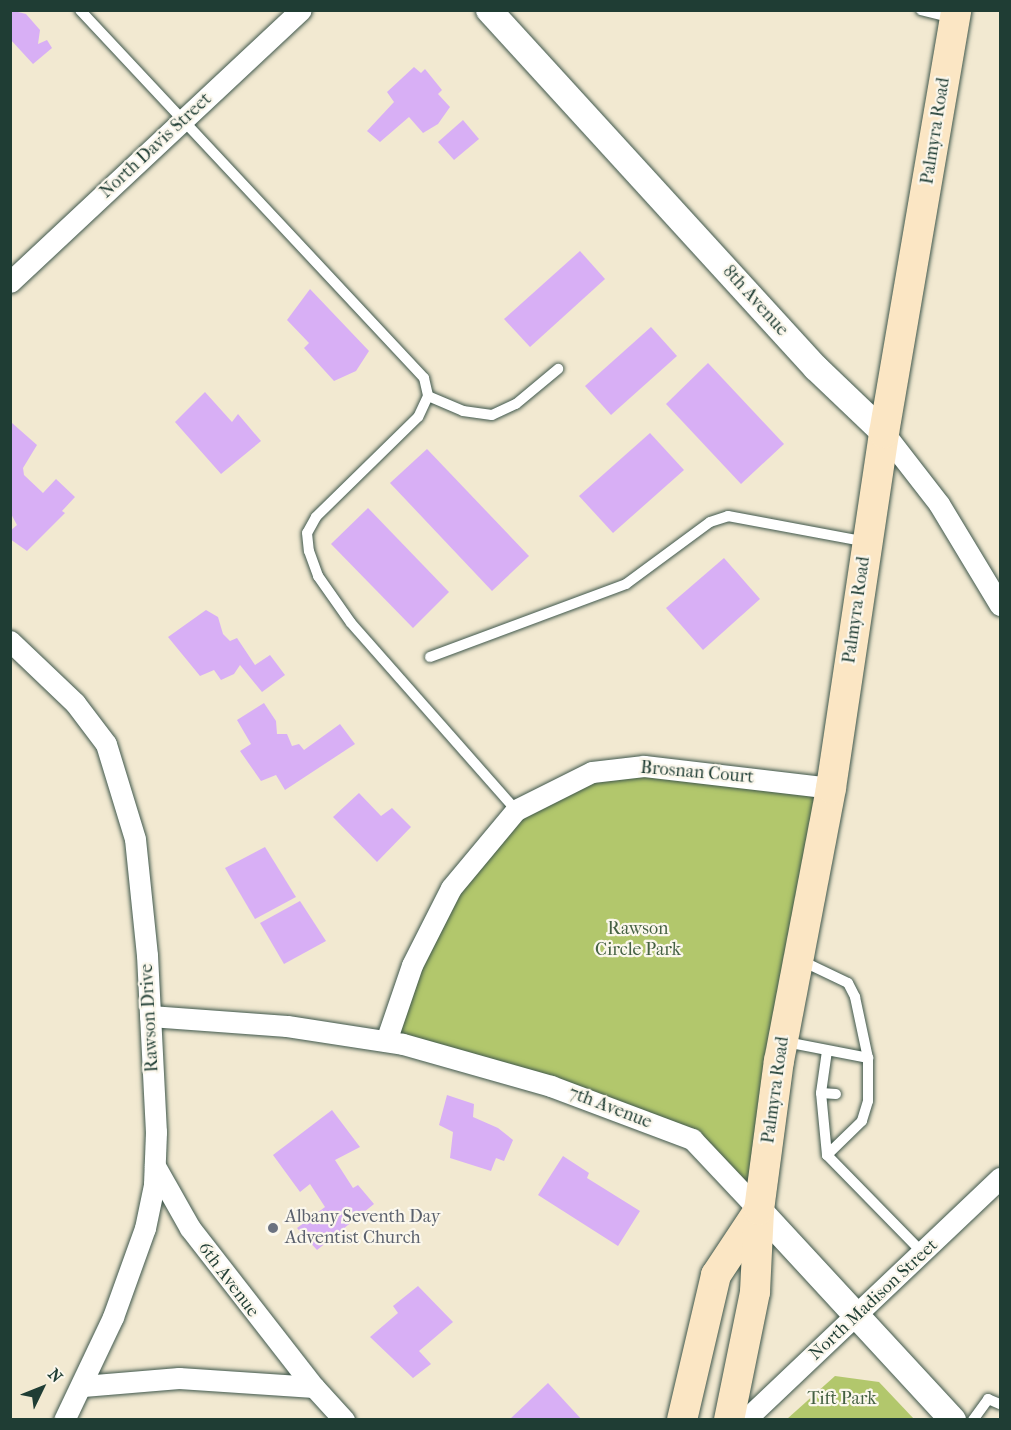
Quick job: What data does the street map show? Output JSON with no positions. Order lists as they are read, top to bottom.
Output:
{
  "streets": {
    "main road": ["Palmyra Road"],
    "street": [
      "North Davis Street",
      "8th Avenue",
      "Brosnan Court",
      "Rawson Drive",
      "7th Avenue",
      "6th Avenue",
      "North Madison Street"
    ]
  },
  "crossings": [
    ["Palmyra Road", "8th Avenue"],
    ["Palmyra Road", "Brosnan Court"],
    ["Palmyra Road", "7th Avenue"],
    ["Brosnan Court", "7th Avenue"],
    ["Rawson Drive", "7th Avenue"],
    ["Rawson Drive", "6th Avenue"],
    ["7th Avenue", "North Madison Street"]
  ],
  "parks": ["Rawson Circle Park", "Tift Park"],
  "places": ["Albany Seventh Day Adventist Church"],
  "north": "top right"
}
